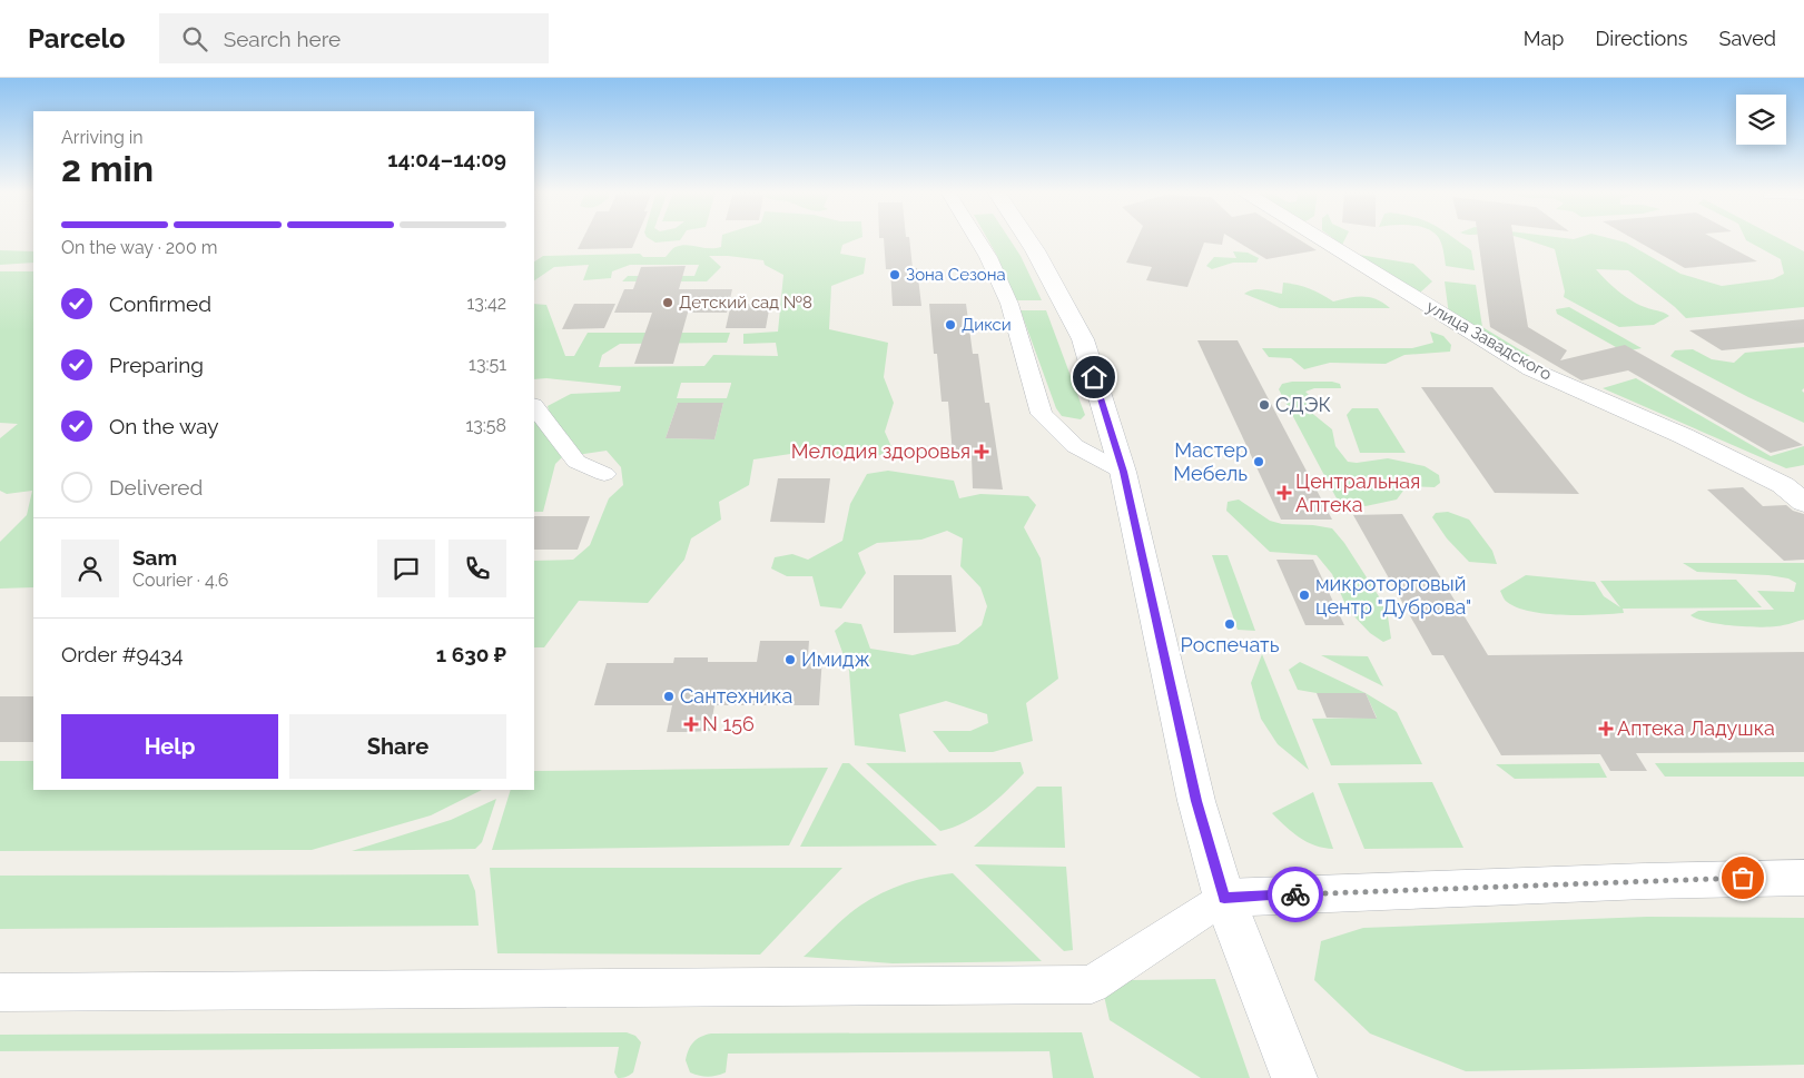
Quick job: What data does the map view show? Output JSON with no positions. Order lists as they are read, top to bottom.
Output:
{
  "streets": {
    "main road": ["улица Завадского"]
  },
  "places": {
    "other": [
      "Зона Сезона",
      "Детский сад №8",
      "Дикси",
      "СДЭК",
      "Мастер Мебель",
      "микроторговый центр \"Дуброва\"",
      "Роспечать",
      "Имидж",
      "Сантехника"
    ],
    "health": [
      "Мелодия здоровья",
      "Центральная Аптека",
      "N 156",
      "Аптека Ладушка"
    ]
  },
  "page": {
    "header": "Parcelo",
    "search": "Search here",
    "nav": ["Map", "Directions", "Saved"],
    "heading": ["2 min", "Arriving in", "14:04–14:09"],
    "panel": [
      "Sam",
      "Courier · 4.6",
      "Order #9434",
      "1 630 ₽"
    ],
    "bar": "On the way · 200 m",
    "list": [
      ["Confirmed", "13:42"],
      ["Preparing", "13:51"],
      ["On the way", "13:58"],
      "Delivered"
    ],
    "buttons": ["Help", "Share"]
  }
}
